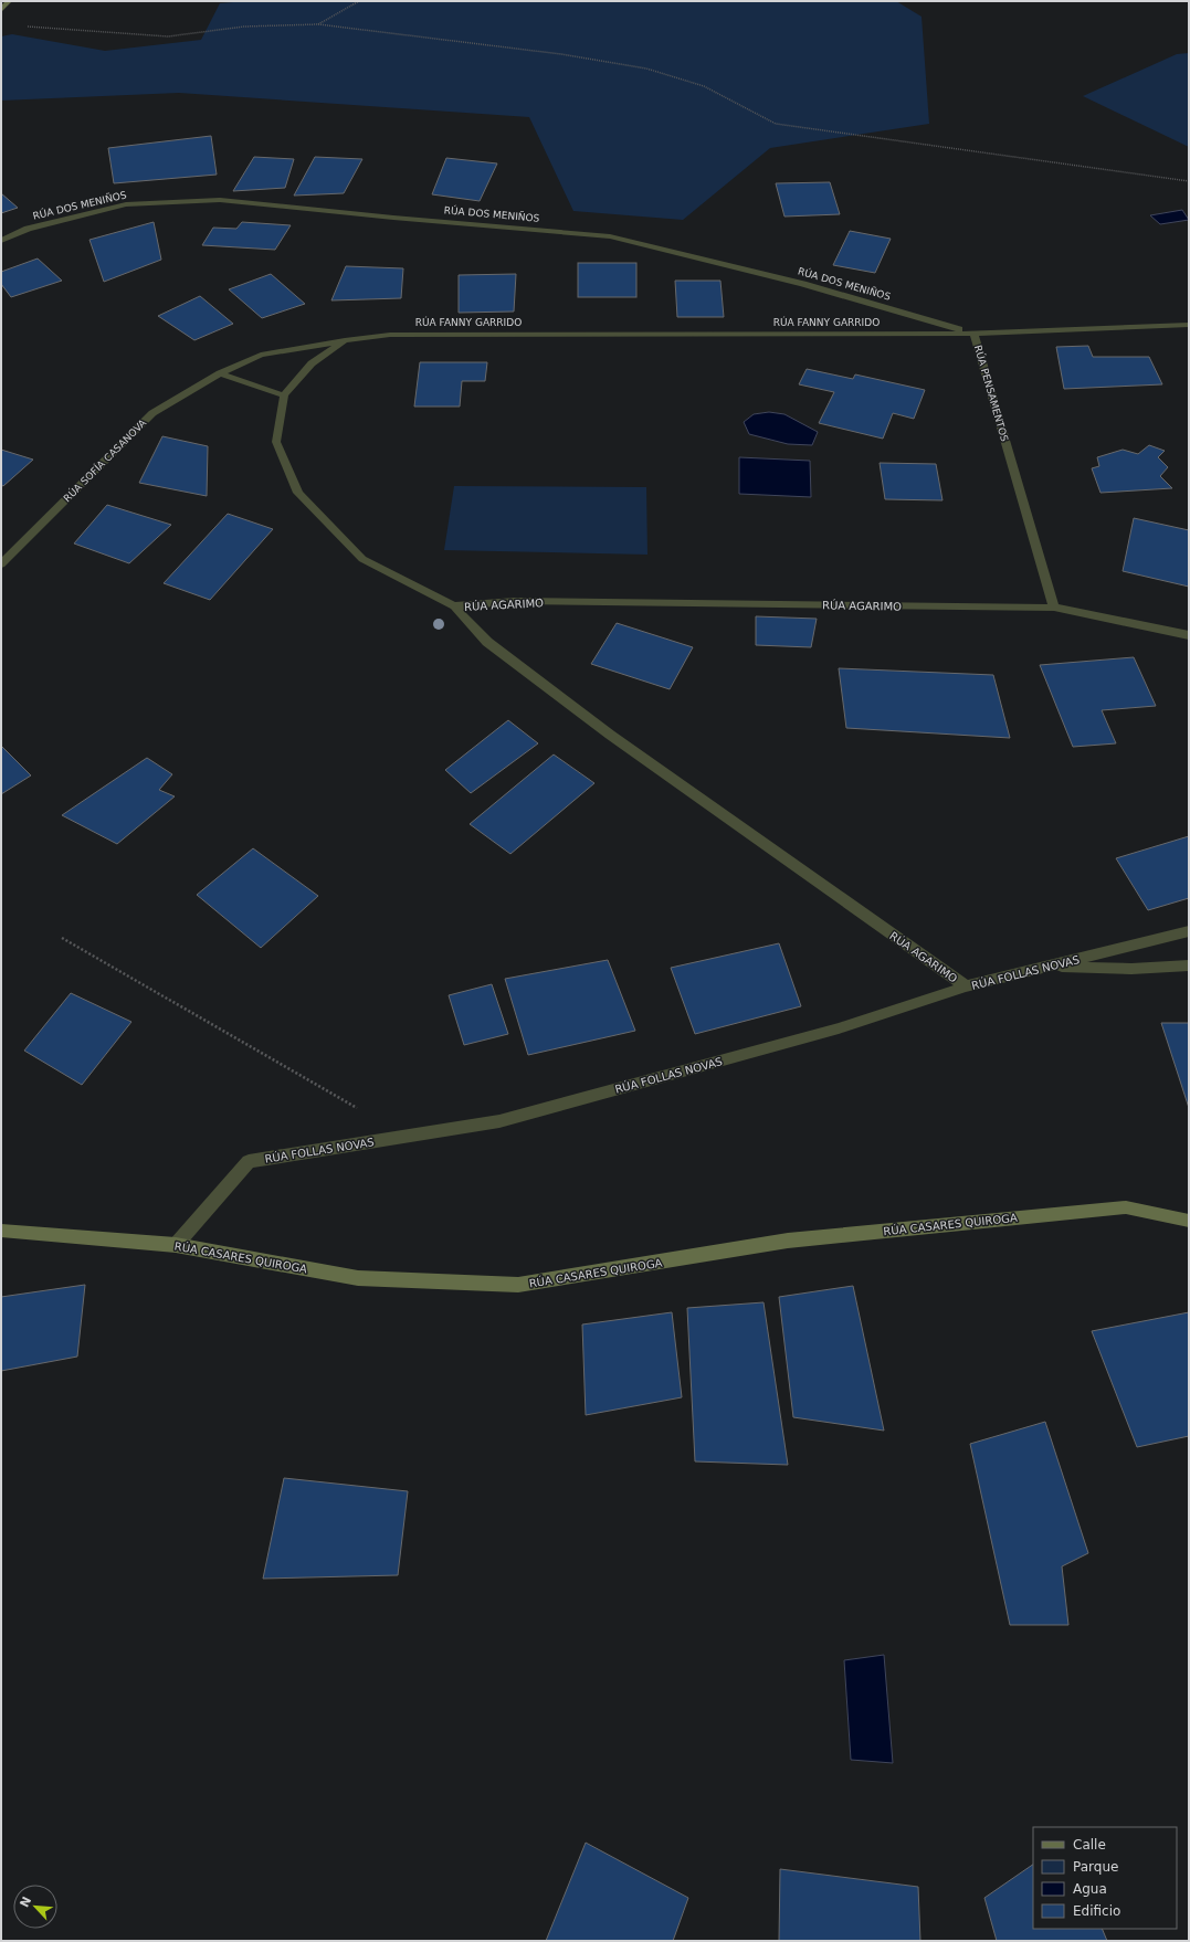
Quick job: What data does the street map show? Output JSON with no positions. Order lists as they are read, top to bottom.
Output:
{
  "streets": {
    "street": [
      "RÚA DOS MENIÑOS",
      "RÚA FANNY GARRIDO",
      "RÚA PENSAMENTOS",
      "RÚA SOFÍA CASANOVA",
      "RÚA AGARIMO",
      "RÚA FOLLAS NOVAS",
      "RÚA CASARES QUIROGA"
    ]
  },
  "crossings": [
    ["RÚA DOS MENIÑOS", "RÚA FANNY GARRIDO"],
    ["RÚA DOS MENIÑOS", "RÚA PENSAMENTOS"],
    ["RÚA FANNY GARRIDO", "RÚA PENSAMENTOS"],
    ["RÚA FANNY GARRIDO", "RÚA SOFÍA CASANOVA"],
    ["RÚA PENSAMENTOS", "RÚA AGARIMO"],
    ["RÚA AGARIMO", "RÚA FOLLAS NOVAS"],
    ["RÚA FOLLAS NOVAS", "RÚA CASARES QUIROGA"]
  ],
  "legend": [
    "Calle",
    "Parque",
    "Agua",
    "Edificio"
  ],
  "north": "top left"
}
